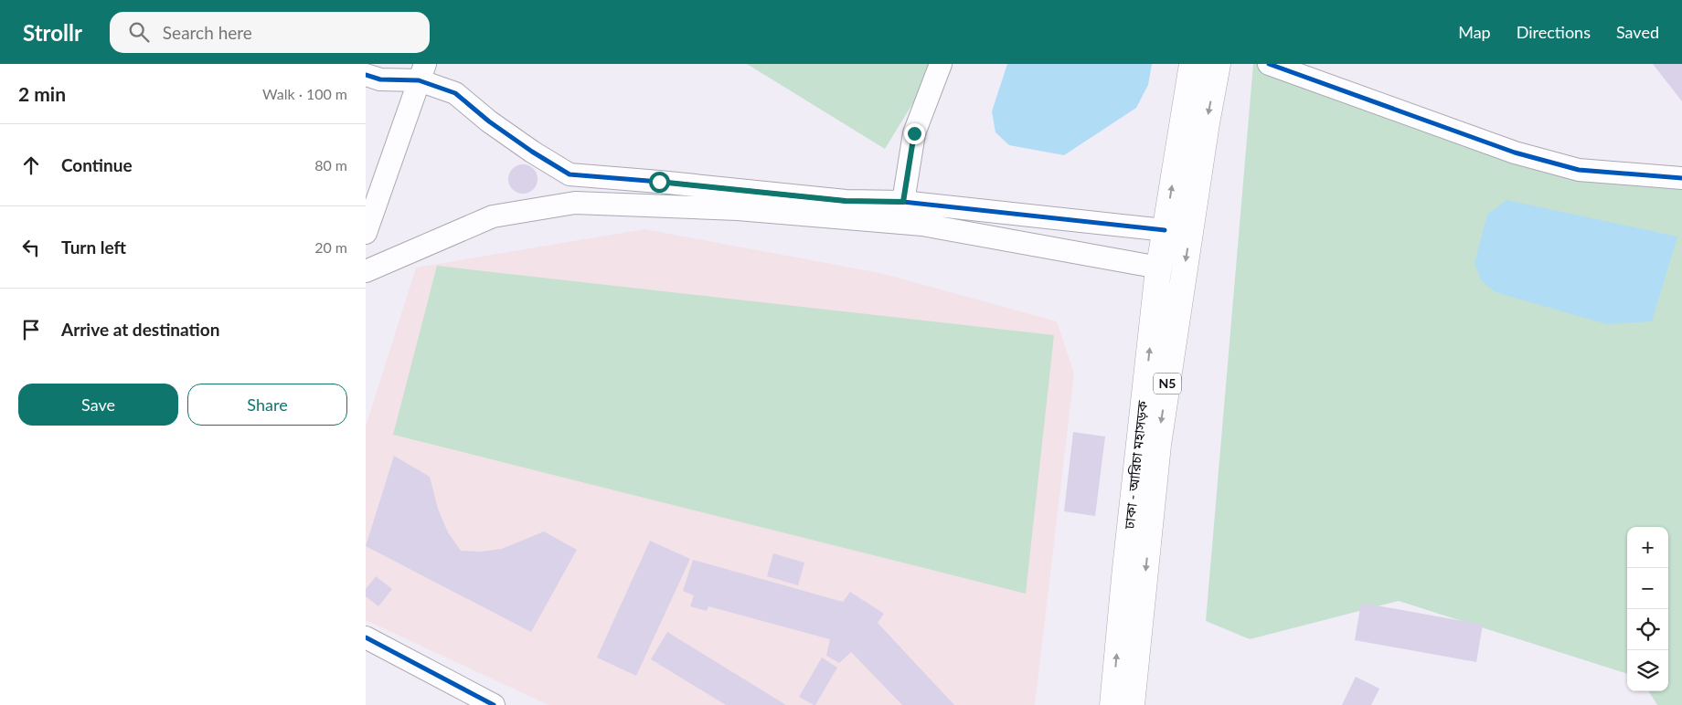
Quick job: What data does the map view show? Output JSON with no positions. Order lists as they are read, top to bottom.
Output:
{
  "streets": {
    "highway": ["N5", "ঢাকা - আরিচা মহাসড়ক"]
  },
  "page": {
    "header": "Strollr",
    "search": "Search here",
    "nav": ["Map", "Directions", "Saved"],
    "heading": ["2 min", "Walk · 100 m"],
    "list": [
      ["Continue", "80 m"],
      ["Turn left", "20 m"],
      "Arrive at destination"
    ],
    "buttons": ["Save", "Share"],
    "map_buttons": ["+", "−"]
  }
}
